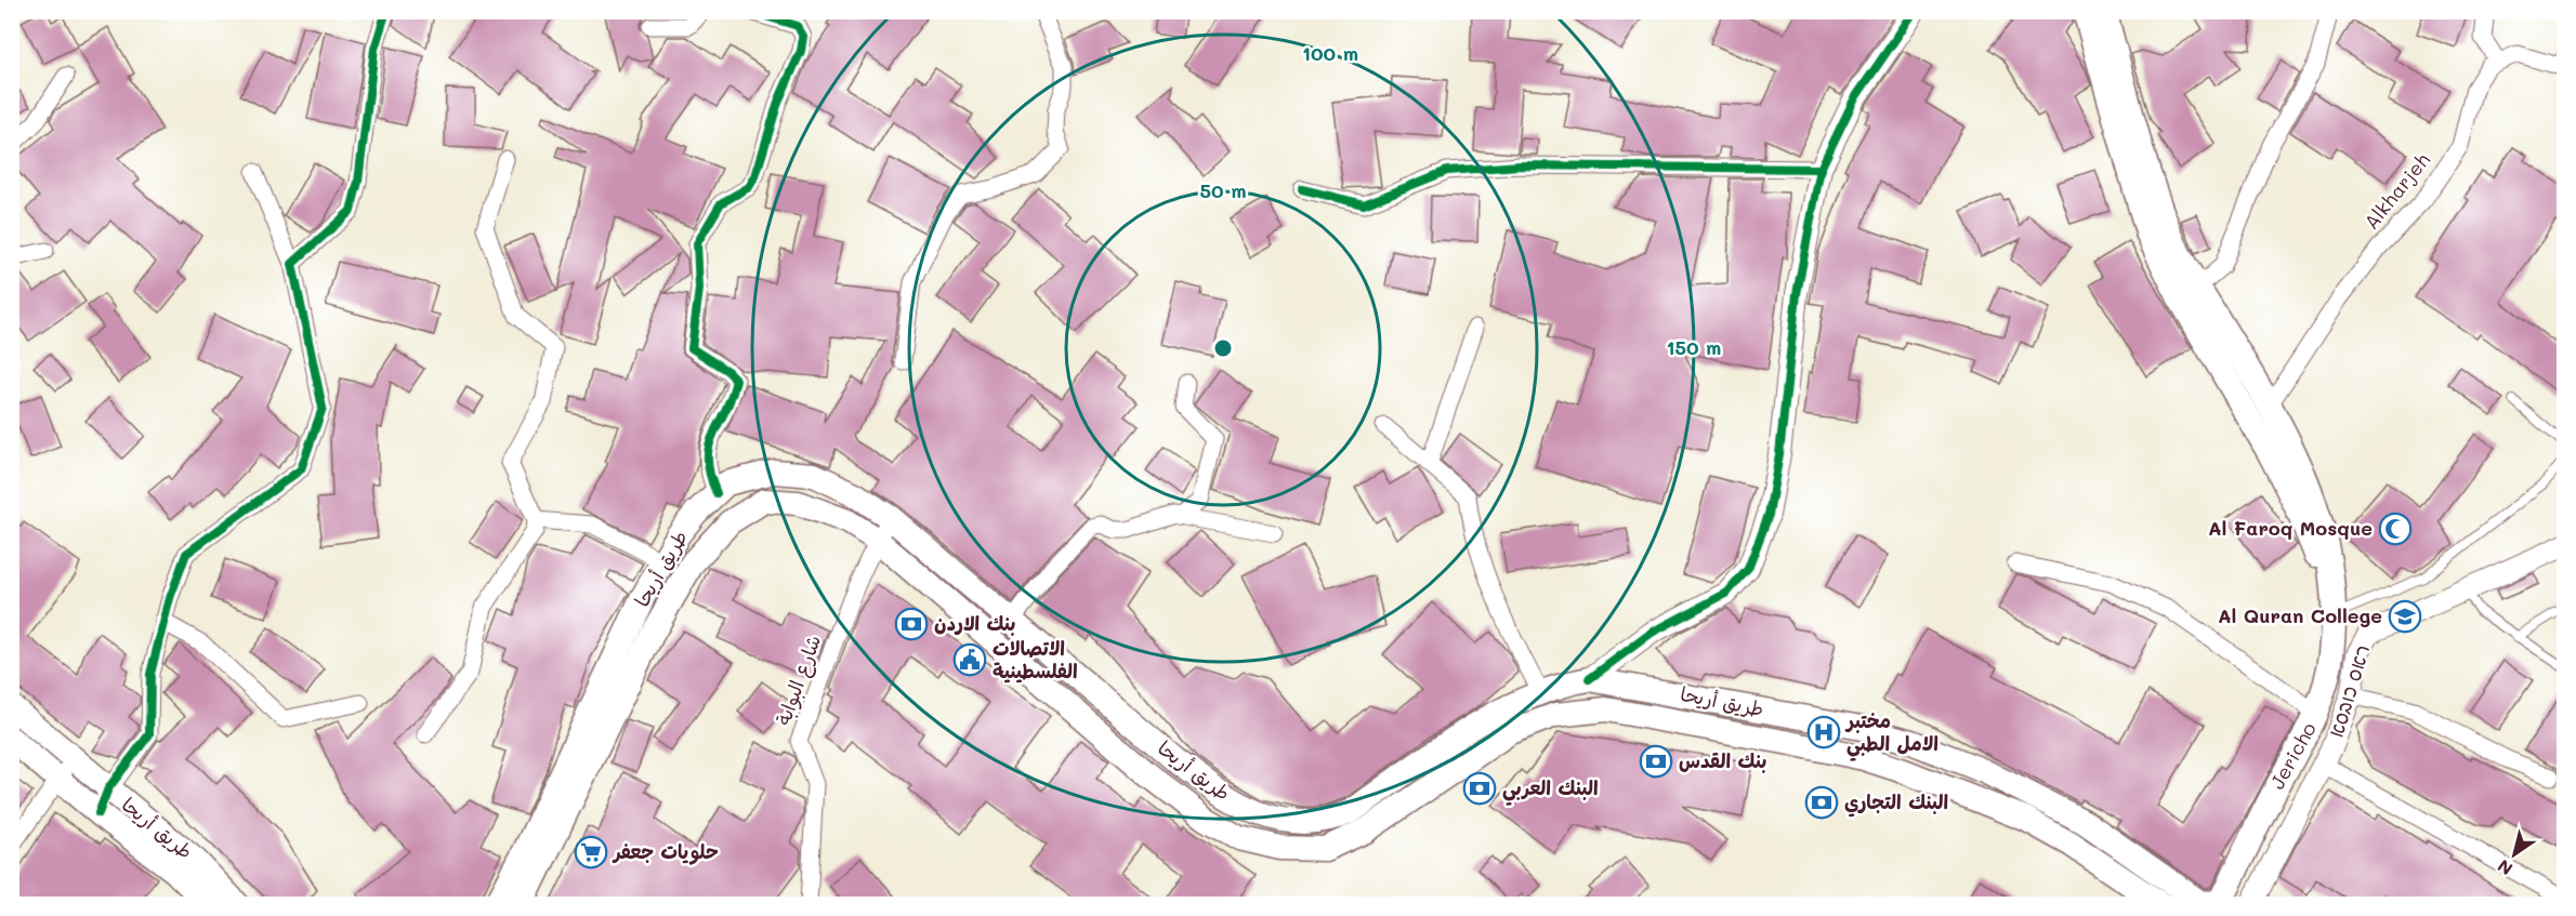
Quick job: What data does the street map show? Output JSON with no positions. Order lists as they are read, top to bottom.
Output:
{
  "streets": {
    "main road": ["طريق أريحا", "Jericho"],
    "street": ["Alkharjeh", "شارع البوابة", "ראס כובסא"]
  },
  "crossings": [
    ["Alkharjeh", "Jericho"],
    ["طريق أريحا", "شارع البوابة"],
    ["طريق أريحا", "Jericho"]
  ],
  "places": {
    "mosque": ["Al Faroq Mosque"],
    "school or university": ["Al Quran College"],
    "bank": [
      "بنك الاردن",
      "بنك القدس",
      "البنك العربي",
      "البنك التجاري"
    ],
    "public building": ["الاتصالات الفلسطينية"],
    "hospital": ["مختبر الامل الطبي"],
    "supermarket": ["حلويات جعفر"]
  },
  "north": "bottom left",
  "rings": ["100 m", "50 m", "150 m"]
}
